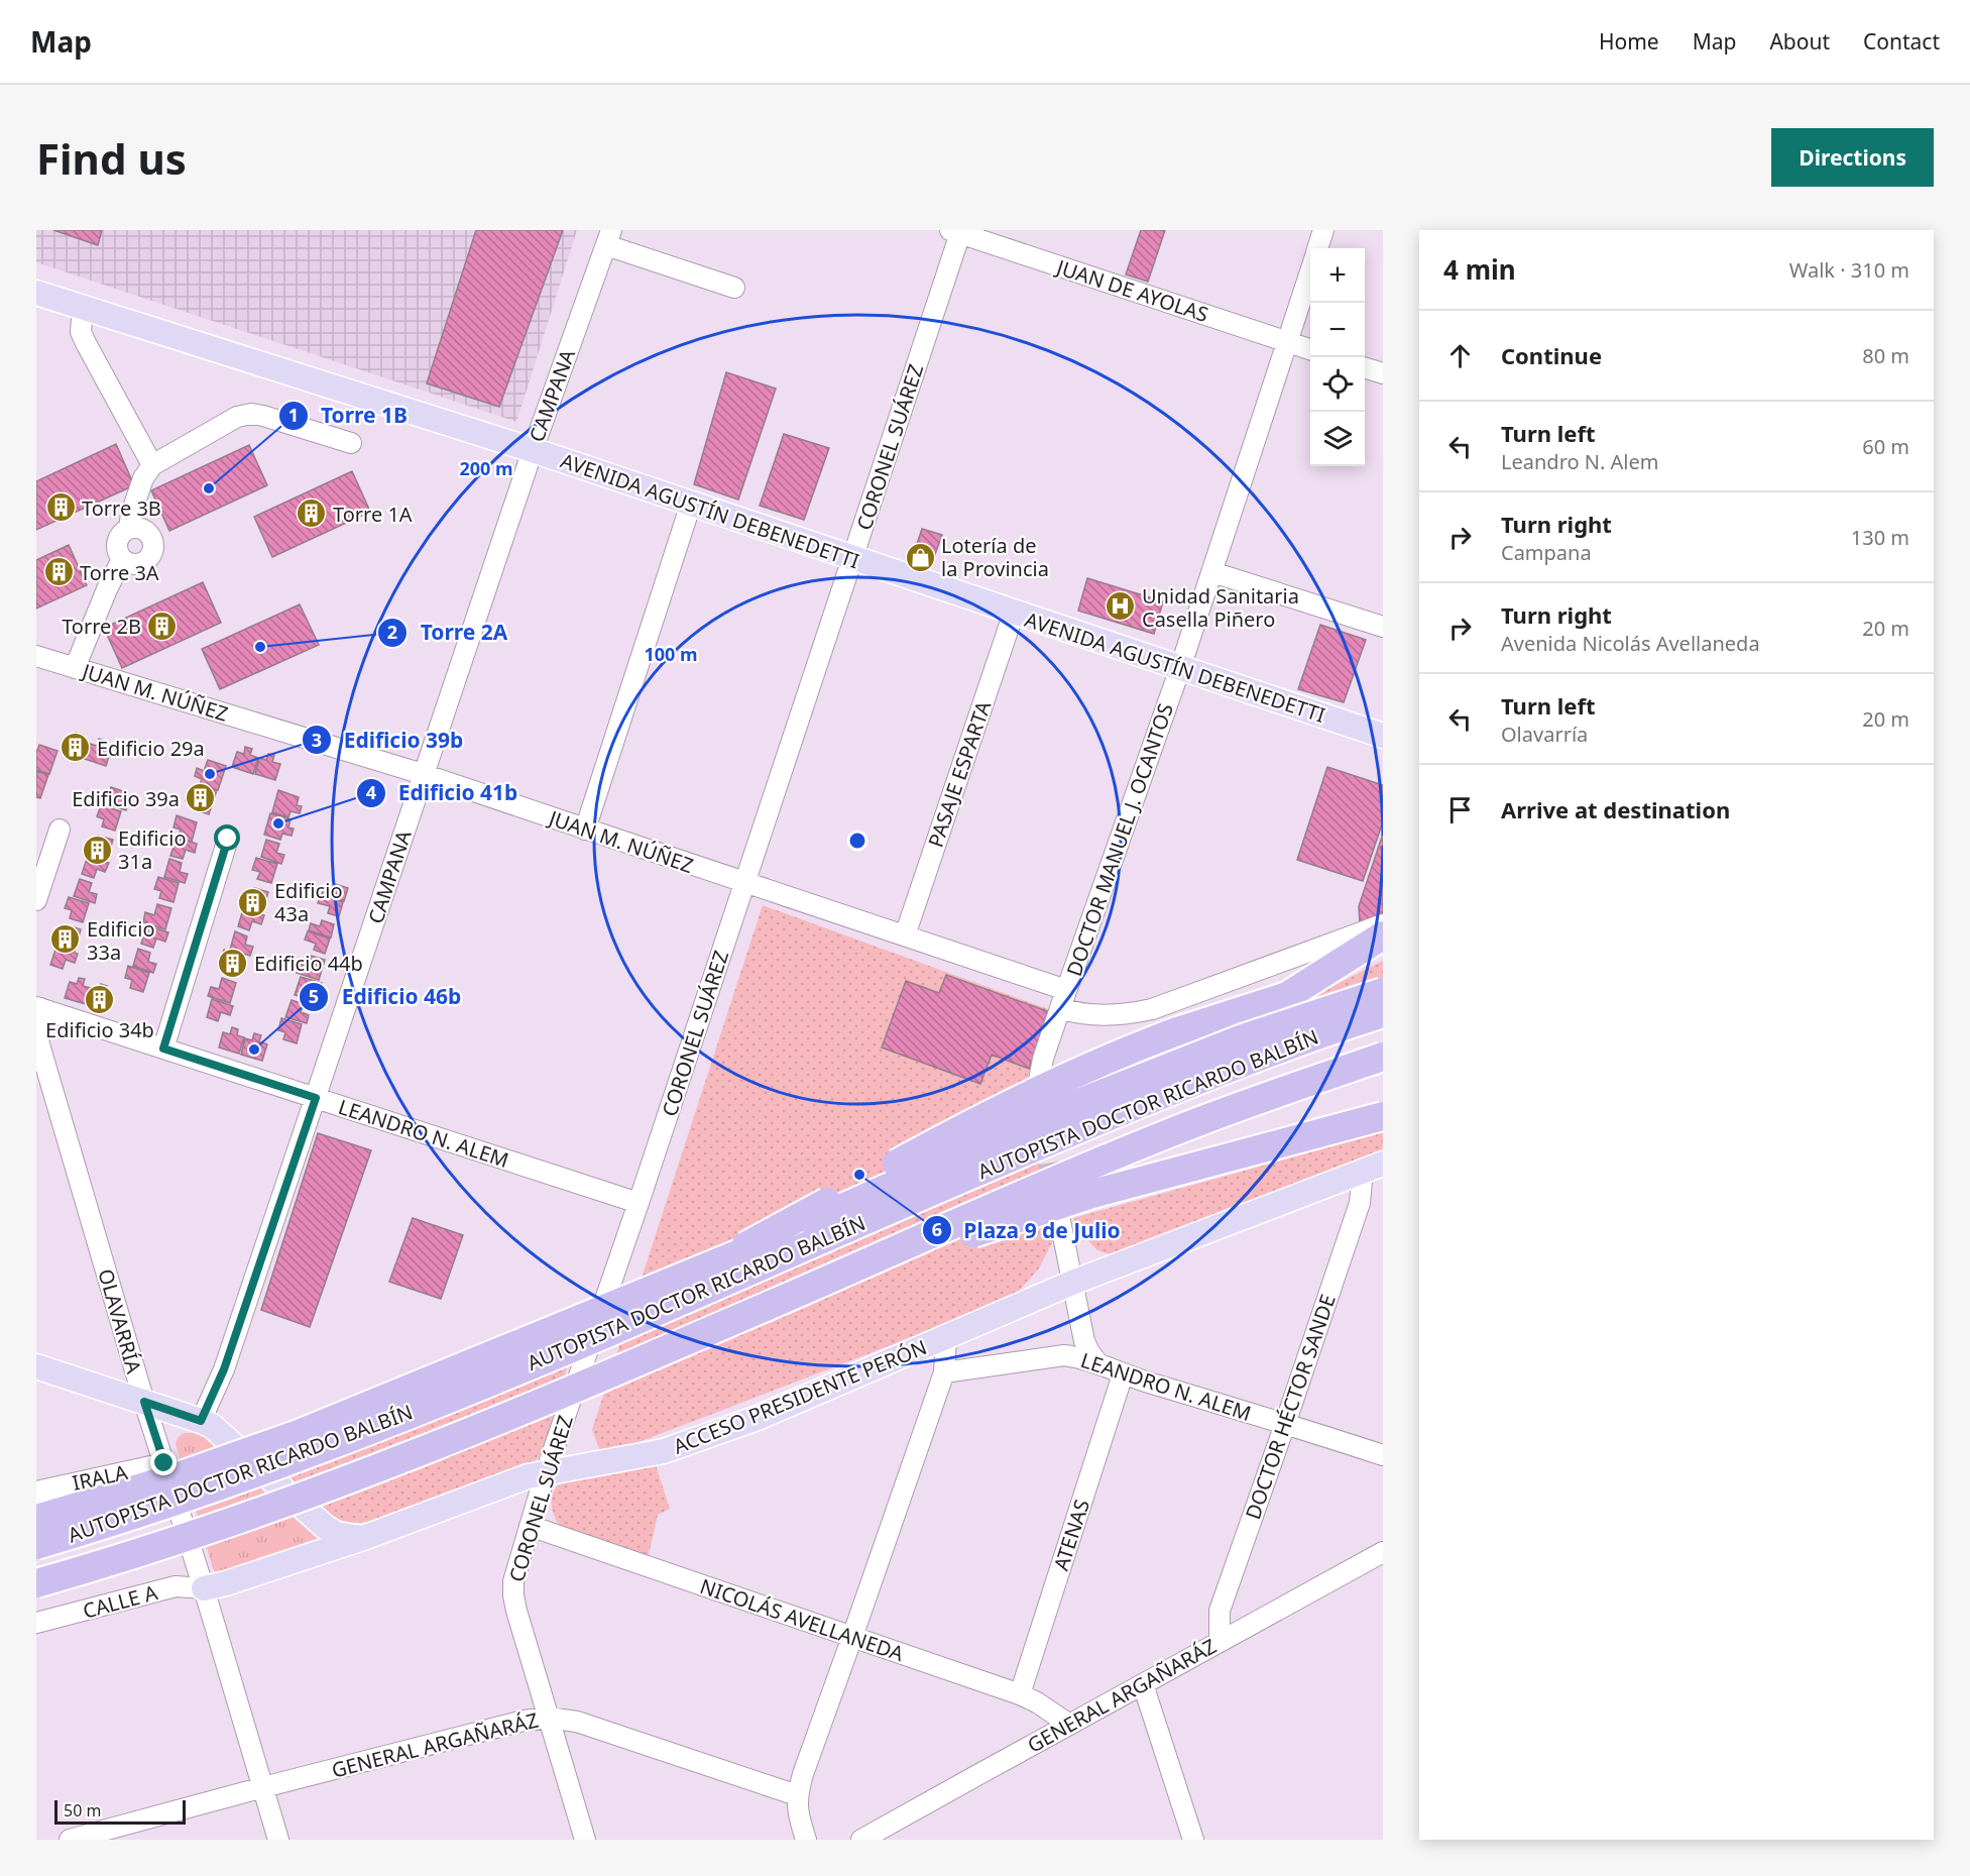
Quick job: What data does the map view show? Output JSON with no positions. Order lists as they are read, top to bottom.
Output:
{
  "streets": {
    "highway": ["AUTOPISTA DOCTOR RICARDO BALBÍN"],
    "main road": ["AVENIDA AGUSTÍN DEBENEDETTI", "ACCESO PRESIDENTE PERÓN"],
    "street": [
      "JUAN DE AYOLAS",
      "CAMPANA",
      "CORONEL SUÁREZ",
      "JUAN M. NÚÑEZ",
      "PASAJE ESPARTA",
      "DOCTOR MANUEL J. OCANTOS",
      "LEANDRO N. ALEM",
      "OLAVARRÍA",
      "DOCTOR HÉCTOR SANDE",
      "IRALA",
      "ATENAS",
      "CALLE A",
      "NICOLÁS AVELLANEDA",
      "GENERAL ARGAÑARÁZ"
    ]
  },
  "crossings": [
    ["JUAN DE AYOLAS", "CORONEL SUÁREZ"],
    ["JUAN DE AYOLAS", "DOCTOR MANUEL J. OCANTOS"],
    ["CAMPANA", "AVENIDA AGUSTÍN DEBENEDETTI"],
    ["CAMPANA", "JUAN M. NÚÑEZ"],
    ["CAMPANA", "LEANDRO N. ALEM"],
    ["CORONEL SUÁREZ", "AVENIDA AGUSTÍN DEBENEDETTI"],
    ["CORONEL SUÁREZ", "JUAN M. NÚÑEZ"],
    ["CORONEL SUÁREZ", "LEANDRO N. ALEM"],
    ["CORONEL SUÁREZ", "ACCESO PRESIDENTE PERÓN"],
    ["CORONEL SUÁREZ", "NICOLÁS AVELLANEDA"],
    ["CORONEL SUÁREZ", "GENERAL ARGAÑARÁZ"],
    ["AVENIDA AGUSTÍN DEBENEDETTI", "PASAJE ESPARTA"],
    ["AVENIDA AGUSTÍN DEBENEDETTI", "DOCTOR MANUEL J. OCANTOS"],
    ["JUAN M. NÚÑEZ", "PASAJE ESPARTA"],
    ["JUAN M. NÚÑEZ", "DOCTOR MANUEL J. OCANTOS"],
    ["LEANDRO N. ALEM", "OLAVARRÍA"],
    ["LEANDRO N. ALEM", "DOCTOR HÉCTOR SANDE"],
    ["LEANDRO N. ALEM", "ATENAS"],
    ["OLAVARRÍA", "ACCESO PRESIDENTE PERÓN"],
    ["OLAVARRÍA", "IRALA"],
    ["OLAVARRÍA", "CALLE A"],
    ["OLAVARRÍA", "GENERAL ARGAÑARÁZ"],
    ["ACCESO PRESIDENTE PERÓN", "DOCTOR HÉCTOR SANDE"],
    ["ACCESO PRESIDENTE PERÓN", "CALLE A"],
    ["DOCTOR HÉCTOR SANDE", "GENERAL ARGAÑARÁZ"],
    ["ATENAS", "NICOLÁS AVELLANEDA"],
    ["NICOLÁS AVELLANEDA", "GENERAL ARGAÑARÁZ"]
  ],
  "places": {
    "other": [
      "Torre 1B",
      "Torre 2A",
      "Edificio 39b",
      "Edificio 41b",
      "Edificio 46b",
      "Plaza 9 de Julio"
    ],
    "building": [
      "Torre 3B",
      "Torre 1A",
      "Torre 3A",
      "Torre 2B",
      "Edificio 29a",
      "Edificio 39a",
      "Edificio 31a",
      "Edificio 43a",
      "Edificio 33a",
      "Edificio 44b",
      "Edificio 34b"
    ],
    "shop": ["Lotería de la Provincia"],
    "hospital": ["Unidad Sanitaria Casella Piñero"]
  },
  "scale_bar": "50 m",
  "page": {
    "header": "Map",
    "nav": [
      "Home",
      "Map",
      "About",
      "Contact"
    ],
    "buttons": "Directions",
    "title": "Find us",
    "heading": ["4 min", "Walk · 310 m"],
    "map_buttons": ["+", "−"],
    "list": [
      ["Continue", "80 m"],
      ["Turn left", "Leandro N. Alem", "60 m"],
      ["Turn right", "Campana", "130 m"],
      ["Turn right", "Avenida Nicolás Avellaneda", "20 m"],
      ["Turn left", "Olavarría", "20 m"],
      "Arrive at destination"
    ],
    "scale": "50 m"
  },
  "rings": ["200 m", "100 m"]
}
